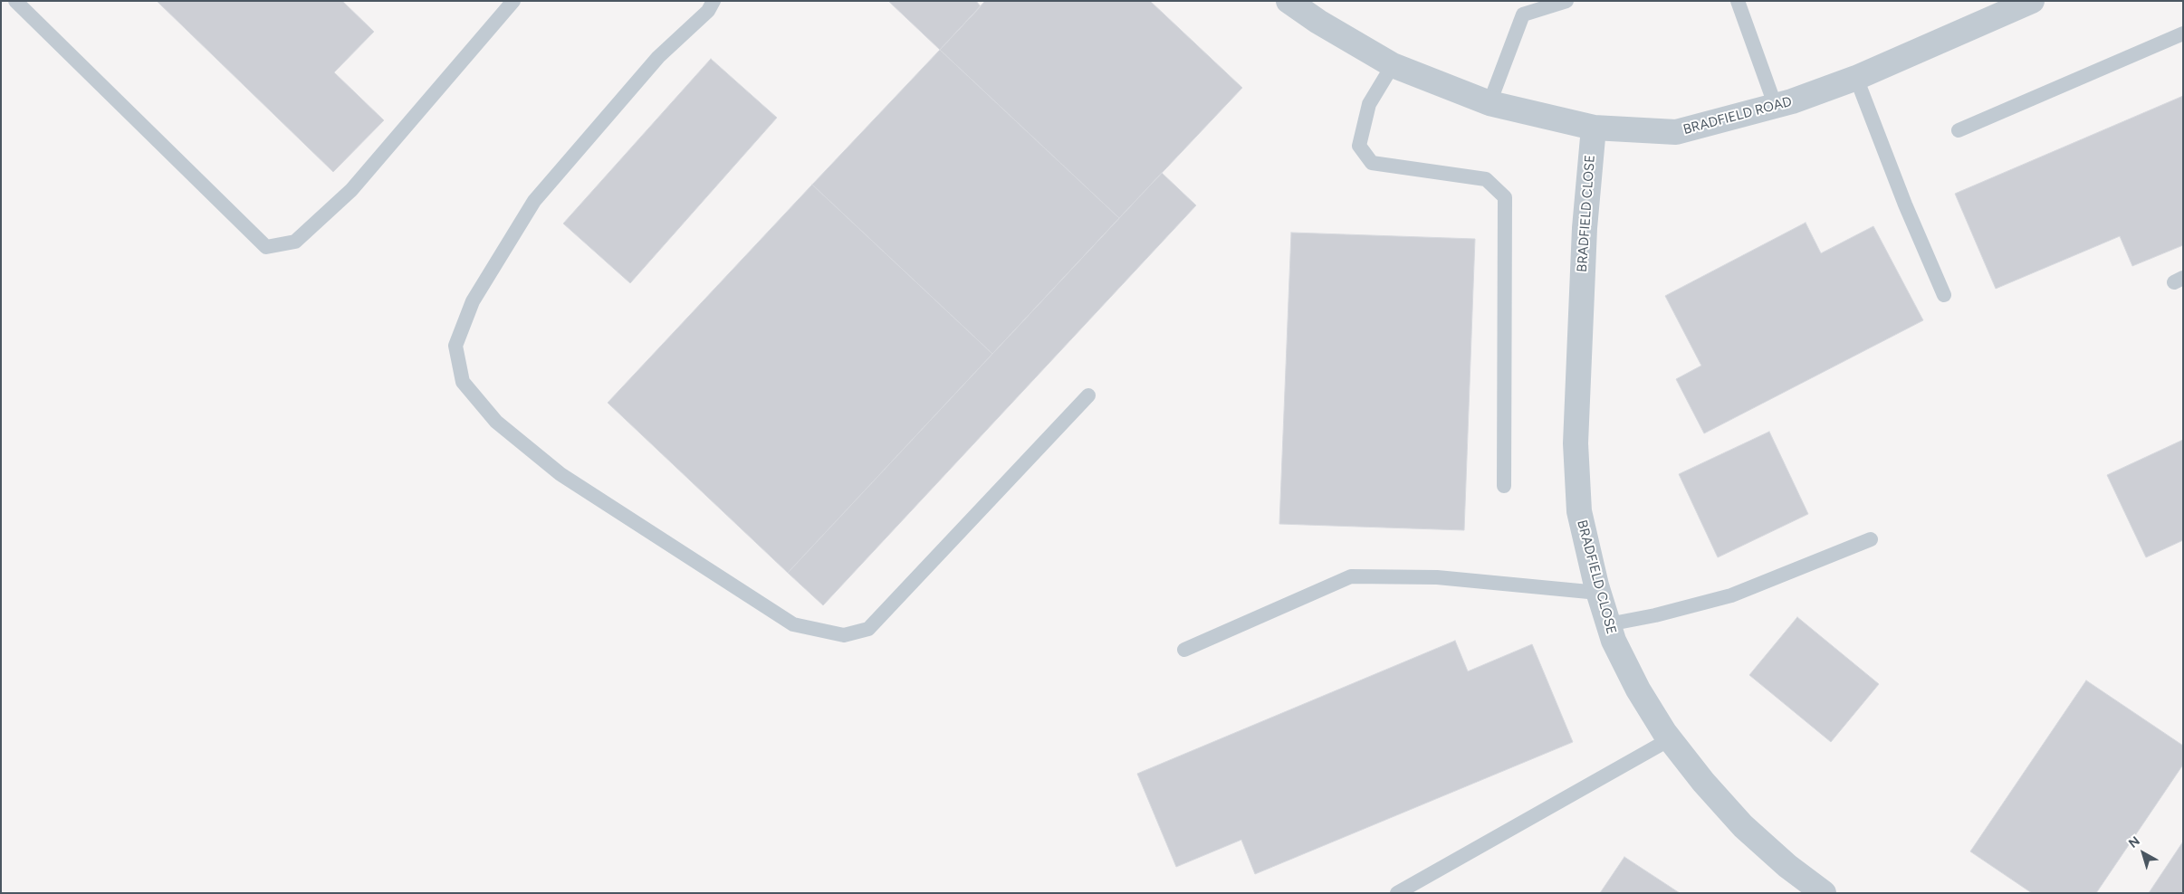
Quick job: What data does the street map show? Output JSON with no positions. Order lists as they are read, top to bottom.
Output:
{
  "streets": {
    "street": ["BRADFIELD ROAD", "BRADFIELD CLOSE"]
  },
  "crossings": [
    ["BRADFIELD ROAD", "BRADFIELD CLOSE"]
  ],
  "north": "top left"
}
